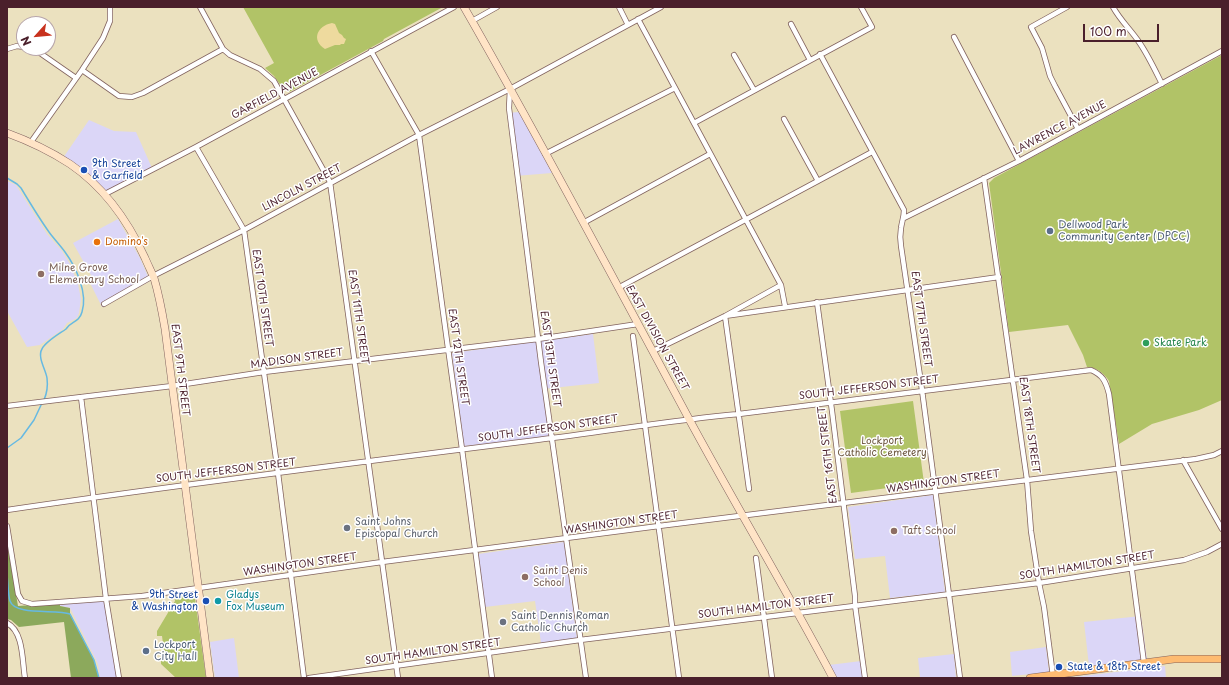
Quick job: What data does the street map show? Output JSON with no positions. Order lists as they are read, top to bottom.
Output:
{
  "streets": {
    "street": [
      "GARFIELD AVENUE",
      "LAWRENCE AVENUE",
      "LINCOLN STREET",
      "EAST 10TH STREET",
      "EAST 11TH STREET",
      "EAST 17TH STREET",
      "EAST DIVISION STREET",
      "EAST 12TH STREET",
      "MADISON STREET",
      "EAST 13TH STREET",
      "EAST 9TH STREET",
      "SOUTH JEFFERSON STREET",
      "EAST 18TH STREET",
      "EAST 16TH STREET",
      "WASHINGTON STREET",
      "SOUTH HAMILTON STREET"
    ]
  },
  "crossings": [
    ["GARFIELD AVENUE", "EAST 10TH STREET"],
    ["GARFIELD AVENUE", "EAST 11TH STREET"],
    ["GARFIELD AVENUE", "EAST 12TH STREET"],
    ["GARFIELD AVENUE", "EAST 9TH STREET"],
    ["LAWRENCE AVENUE", "EAST 17TH STREET"],
    ["LAWRENCE AVENUE", "EAST 18TH STREET"],
    ["LINCOLN STREET", "EAST 10TH STREET"],
    ["LINCOLN STREET", "EAST 11TH STREET"],
    ["LINCOLN STREET", "EAST DIVISION STREET"],
    ["LINCOLN STREET", "EAST 12TH STREET"],
    ["LINCOLN STREET", "EAST 13TH STREET"],
    ["LINCOLN STREET", "EAST 9TH STREET"],
    ["EAST 10TH STREET", "MADISON STREET"],
    ["EAST 10TH STREET", "SOUTH JEFFERSON STREET"],
    ["EAST 10TH STREET", "WASHINGTON STREET"],
    ["EAST 11TH STREET", "MADISON STREET"],
    ["EAST 11TH STREET", "SOUTH JEFFERSON STREET"],
    ["EAST 11TH STREET", "WASHINGTON STREET"],
    ["EAST 11TH STREET", "SOUTH HAMILTON STREET"],
    ["EAST 17TH STREET", "SOUTH JEFFERSON STREET"],
    ["EAST 17TH STREET", "WASHINGTON STREET"],
    ["EAST 17TH STREET", "SOUTH HAMILTON STREET"],
    ["EAST DIVISION STREET", "MADISON STREET"],
    ["EAST DIVISION STREET", "EAST 13TH STREET"],
    ["EAST DIVISION STREET", "SOUTH JEFFERSON STREET"],
    ["EAST DIVISION STREET", "WASHINGTON STREET"],
    ["EAST DIVISION STREET", "SOUTH HAMILTON STREET"],
    ["EAST 12TH STREET", "MADISON STREET"],
    ["EAST 12TH STREET", "SOUTH JEFFERSON STREET"],
    ["EAST 12TH STREET", "WASHINGTON STREET"],
    ["EAST 12TH STREET", "SOUTH HAMILTON STREET"],
    ["MADISON STREET", "EAST 13TH STREET"],
    ["MADISON STREET", "EAST 9TH STREET"],
    ["EAST 13TH STREET", "SOUTH JEFFERSON STREET"],
    ["EAST 13TH STREET", "WASHINGTON STREET"],
    ["EAST 13TH STREET", "SOUTH HAMILTON STREET"],
    ["EAST 9TH STREET", "SOUTH JEFFERSON STREET"],
    ["EAST 9TH STREET", "WASHINGTON STREET"],
    ["SOUTH JEFFERSON STREET", "EAST 18TH STREET"],
    ["SOUTH JEFFERSON STREET", "EAST 16TH STREET"],
    ["SOUTH JEFFERSON STREET", "WASHINGTON STREET"],
    ["EAST 18TH STREET", "WASHINGTON STREET"],
    ["EAST 18TH STREET", "SOUTH HAMILTON STREET"],
    ["EAST 16TH STREET", "WASHINGTON STREET"],
    ["EAST 16TH STREET", "SOUTH HAMILTON STREET"]
  ],
  "parks": ["Lockport Catholic Cemetery"],
  "places": [
    "9th Street & Garfield",
    "Dellwood Park Community Center (DPCC)",
    "Domino's",
    "Milne Grove Elementary School",
    "Skate Park",
    "Saint Johns Episcopal Church",
    "Taft School",
    "Saint Denis School",
    "9th Street & Washington",
    "Gladys Fox Museum",
    "Saint Dennis Roman Catholic Church",
    "Lockport City Hall",
    "State & 18th Street"
  ],
  "scale_bar": "100 m",
  "north": "bottom left"
}
